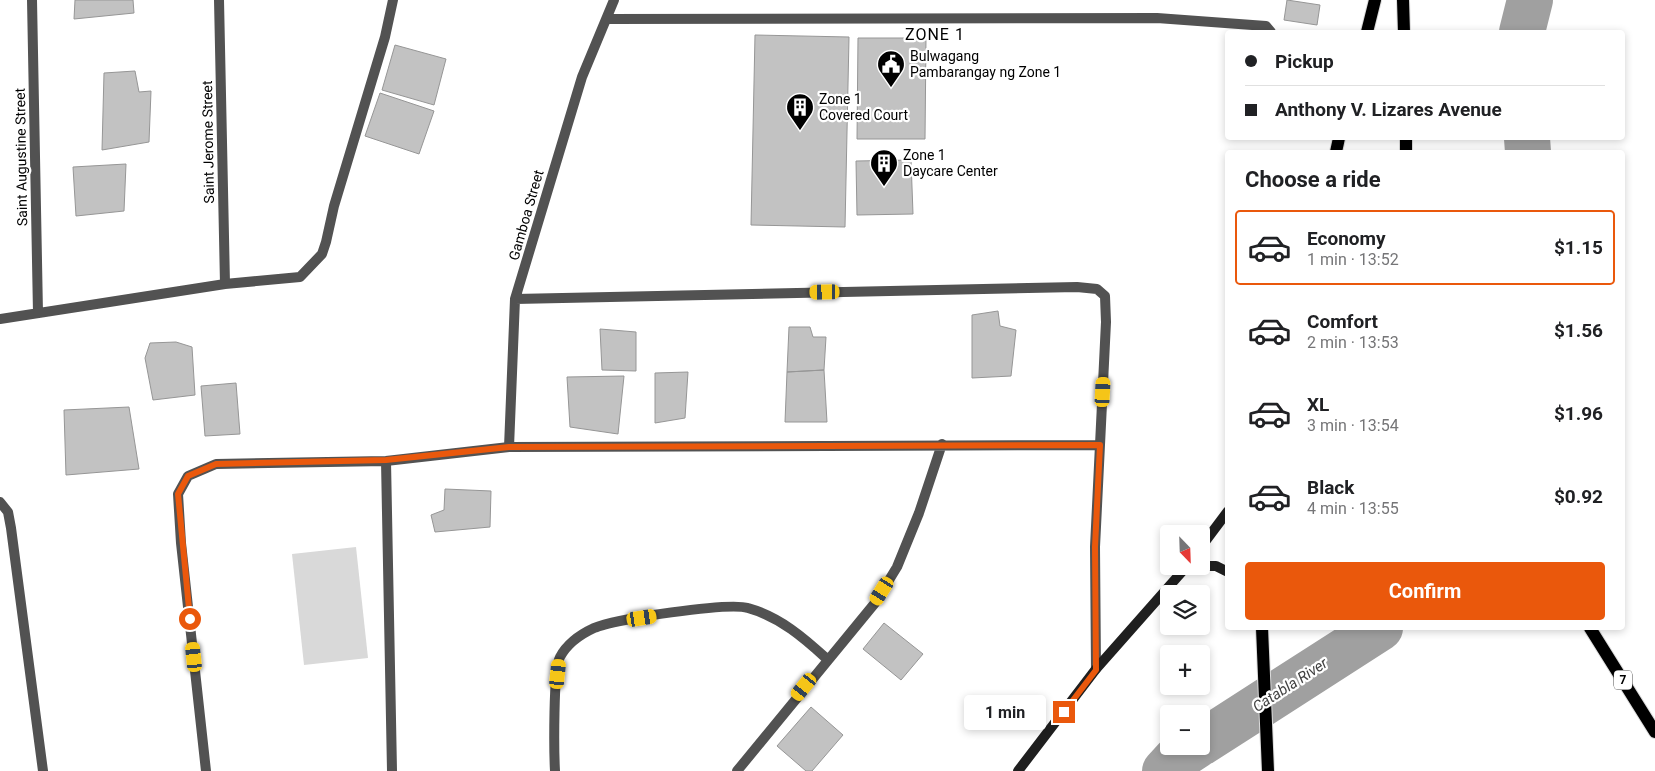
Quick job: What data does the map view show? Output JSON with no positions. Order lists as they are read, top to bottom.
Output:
{
  "streets": {
    "main road": ["7"],
    "street": ["Saint Jerome Street", "Saint Augustine Street", "Gamboa Street"]
  },
  "districts": ["ZONE 1"],
  "water": ["Catabla River"],
  "places": {
    "public building": ["Bulwagang Pambarangay ng Zone 1"],
    "building": ["Zone 1 Covered Court", "Zone 1 Daycare Center"]
  },
  "north": "bottom right",
  "page": {
    "banner": ["Pickup", "Anthony V. Lizares Avenue"],
    "heading": "Choose a ride",
    "list": [
      {
        "name": "Economy",
        "note": "1 min · 13:52",
        "value": "$1.15"
      },
      {
        "name": "Comfort",
        "note": "2 min · 13:53",
        "value": "$1.56"
      },
      {
        "name": "XL",
        "note": "3 min · 13:54",
        "value": "$1.96"
      },
      {
        "name": "Black",
        "note": "4 min · 13:55",
        "value": "$0.92"
      }
    ],
    "map_buttons": ["+", "−"],
    "buttons": "Confirm",
    "bubble": "1 min"
  }
}
